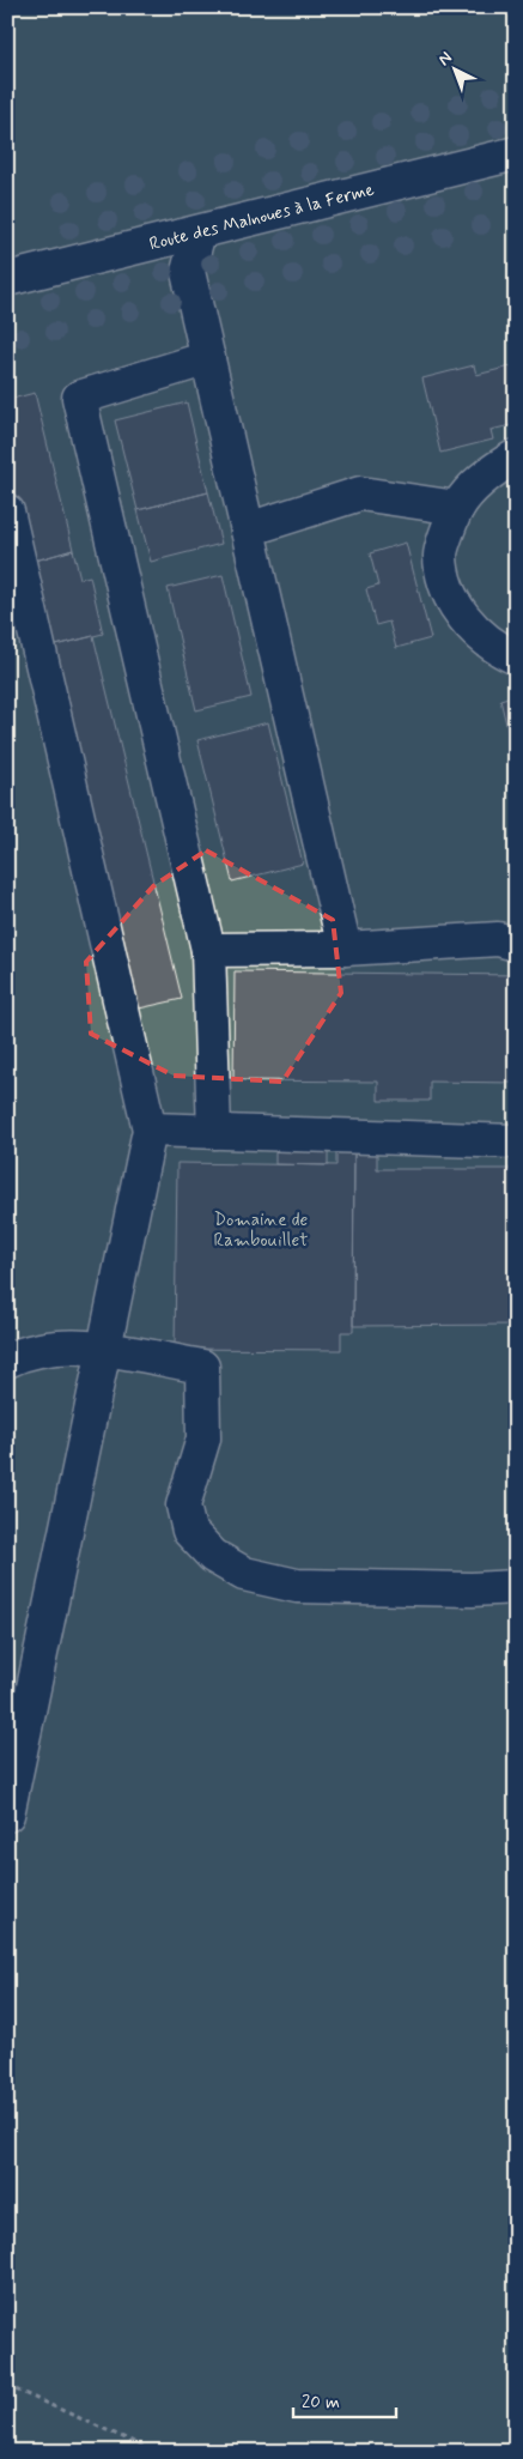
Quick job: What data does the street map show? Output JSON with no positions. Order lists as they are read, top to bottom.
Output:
{
  "streets": {
    "street": ["Route des Malnoues à la Ferme"]
  },
  "parks": ["Domaine de Rambouillet"],
  "scale_bar": "20 m",
  "north": "top left"
}
